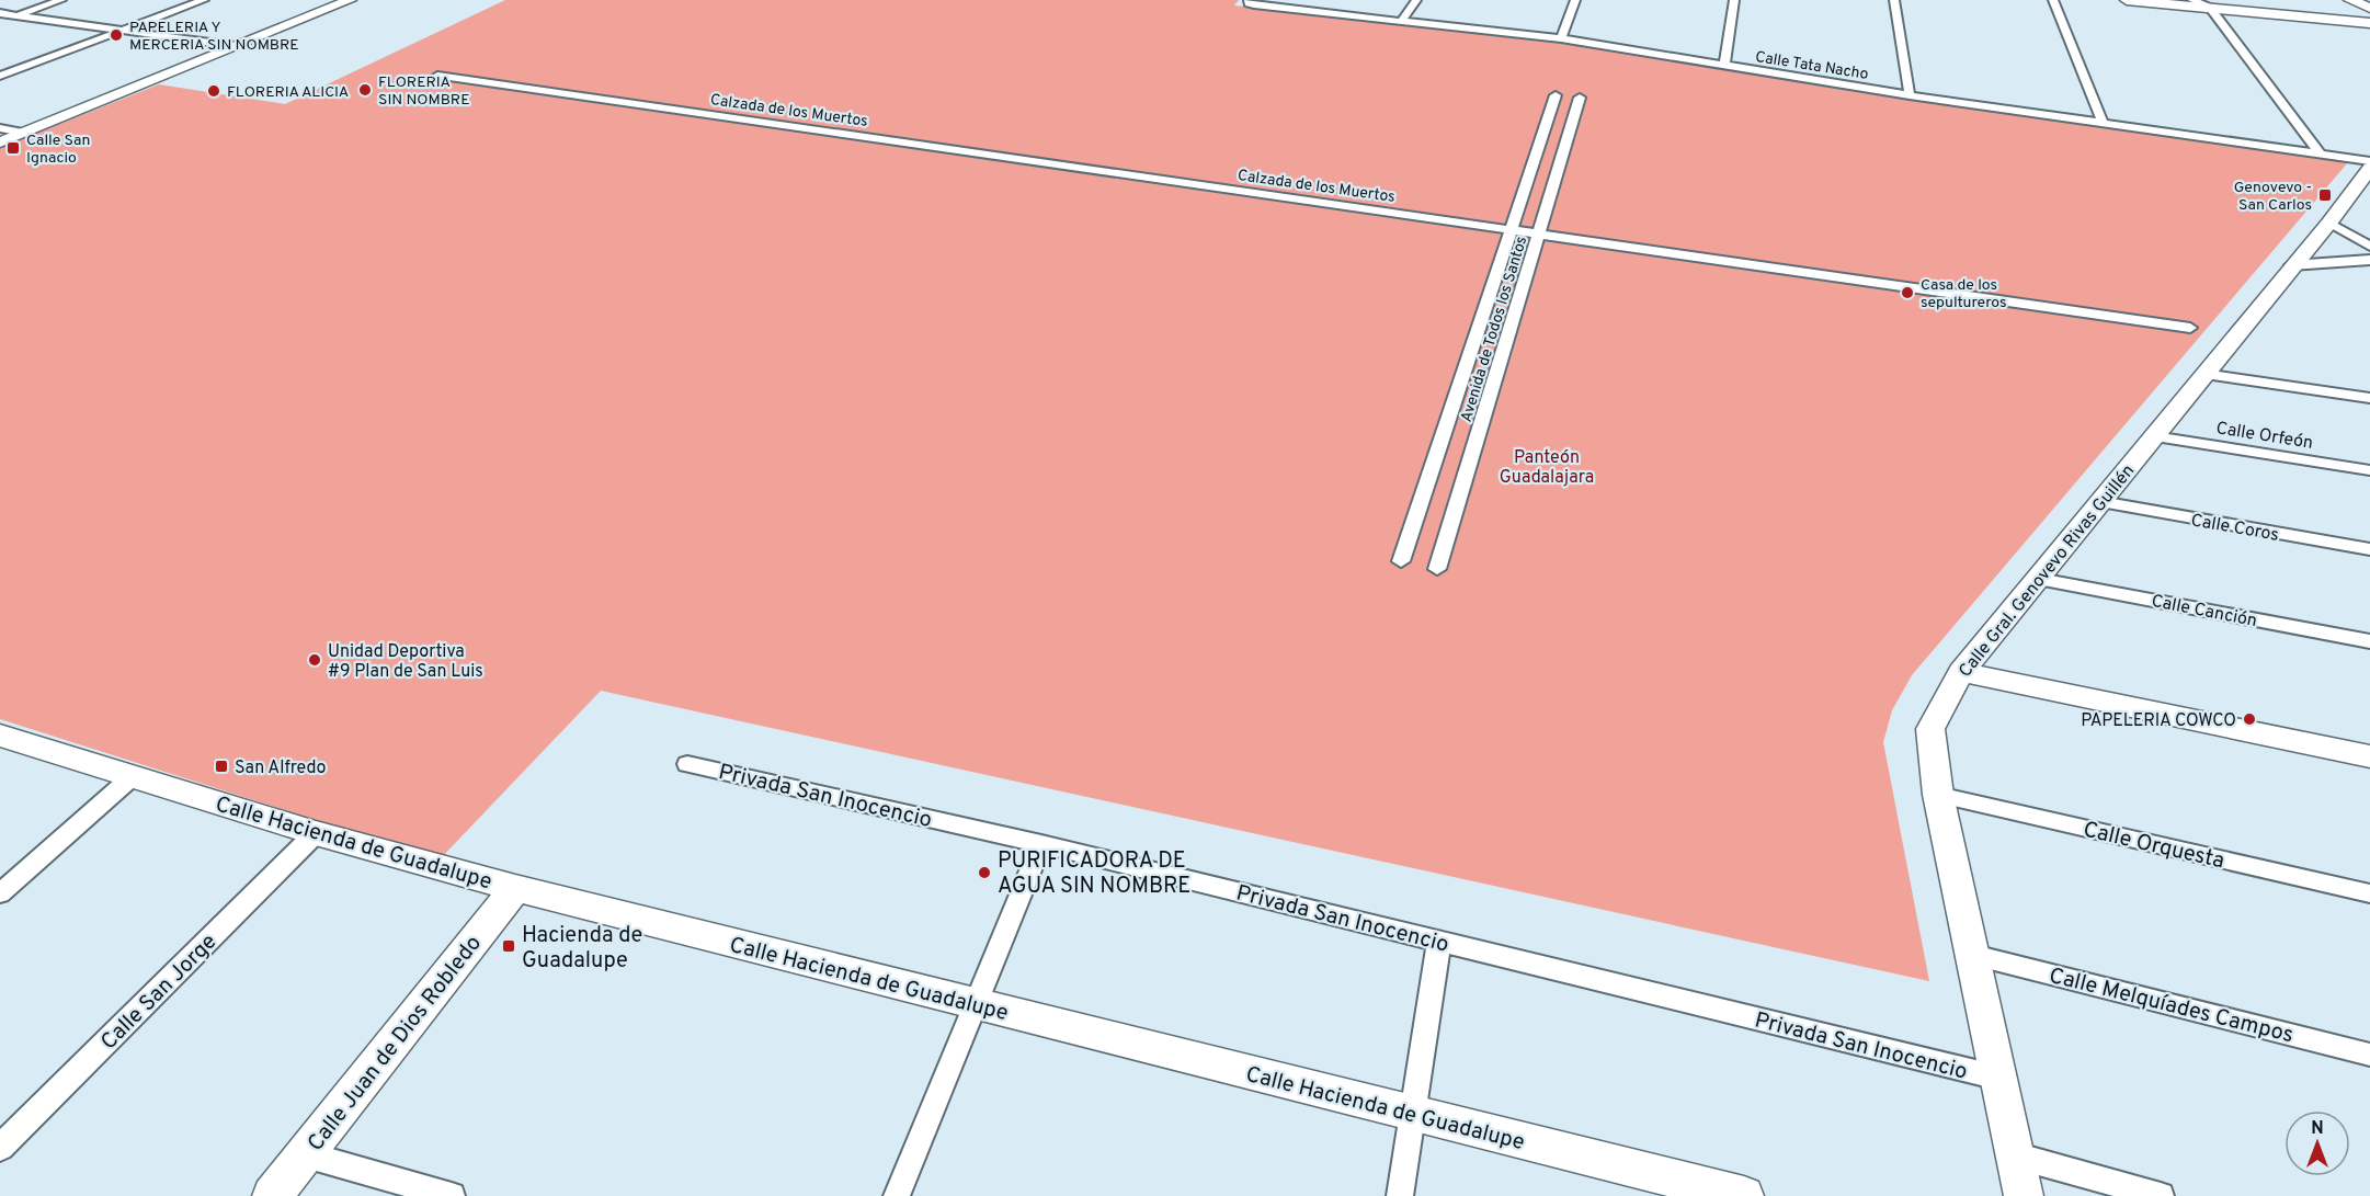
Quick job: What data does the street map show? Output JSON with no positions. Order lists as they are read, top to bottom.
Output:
{
  "streets": {
    "street": [
      "Calle Tata Nacho",
      "Calzada de los Muertos",
      "Avenida de Todos los Santos",
      "Calle Orfeón",
      "Calle Coros",
      "Calle Gral. Genovevo Rivas Guillén",
      "Calle Canción",
      "Privada San Inocencio",
      "Calle Hacienda de Guadalupe",
      "Calle Orquesta",
      "Calle San Jorge",
      "Calle Melquíades Campos",
      "Calle Juan de Dios Robledo"
    ]
  },
  "crossings": [
    ["Calle Tata Nacho", "Calle Gral. Genovevo Rivas Guillén"],
    ["Calzada de los Muertos", "Avenida de Todos los Santos"],
    ["Calle Orfeón", "Calle Gral. Genovevo Rivas Guillén"],
    ["Calle Coros", "Calle Gral. Genovevo Rivas Guillén"],
    ["Calle Gral. Genovevo Rivas Guillén", "Calle Canción"],
    ["Calle Gral. Genovevo Rivas Guillén", "Privada San Inocencio"],
    ["Calle Gral. Genovevo Rivas Guillén", "Calle Orquesta"],
    ["Calle Gral. Genovevo Rivas Guillén", "Calle Melquíades Campos"],
    ["Calle Hacienda de Guadalupe", "Calle San Jorge"],
    ["Calle Hacienda de Guadalupe", "Calle Juan de Dios Robledo"]
  ],
  "parks": ["Panteón Guadalajara"],
  "places": {
    "other": [
      "PAPELERIA Y MERCERIA SIN NOMBRE",
      "FLORERIA SIN NOMBRE",
      "FLORERIA ALICIA",
      "Casa de los sepultureros",
      "Unidad Deportiva #9 Plan de San Luis",
      "PAPELERIA COWCO",
      "PURIFICADORA DE AGUA SIN NOMBRE"
    ],
    "transit": [
      "Calle San Ignacio",
      "Genovevo - San Carlos",
      "San Alfredo",
      "Hacienda de Guadalupe"
    ]
  },
  "north": "top"
}
